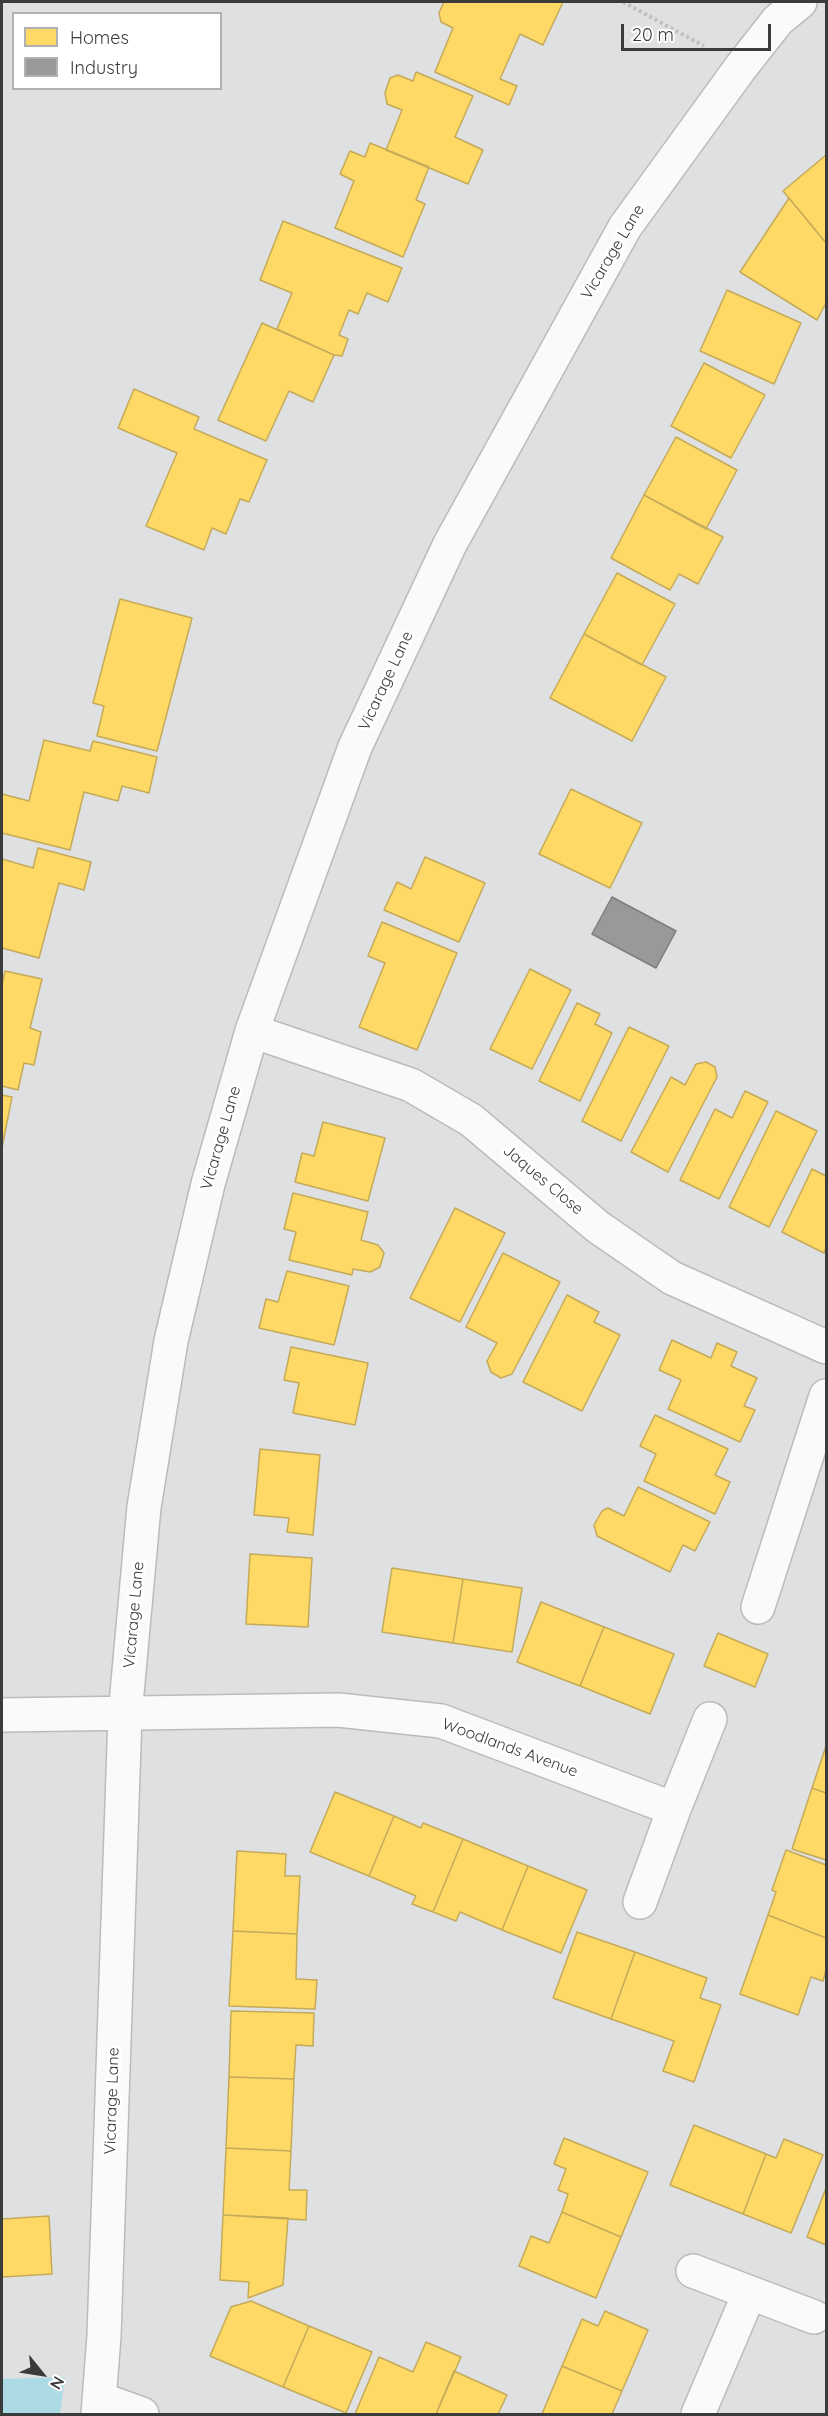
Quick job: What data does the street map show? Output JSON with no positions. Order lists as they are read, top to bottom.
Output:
{
  "streets": {
    "street": ["Vicarage Lane", "Jaques Close", "Woodlands Avenue"]
  },
  "crossings": [
    ["Vicarage Lane", "Jaques Close"],
    ["Vicarage Lane", "Woodlands Avenue"]
  ],
  "legend": ["Homes", "Industry"],
  "scale_bar": "20 m",
  "north": "bottom right"
}
